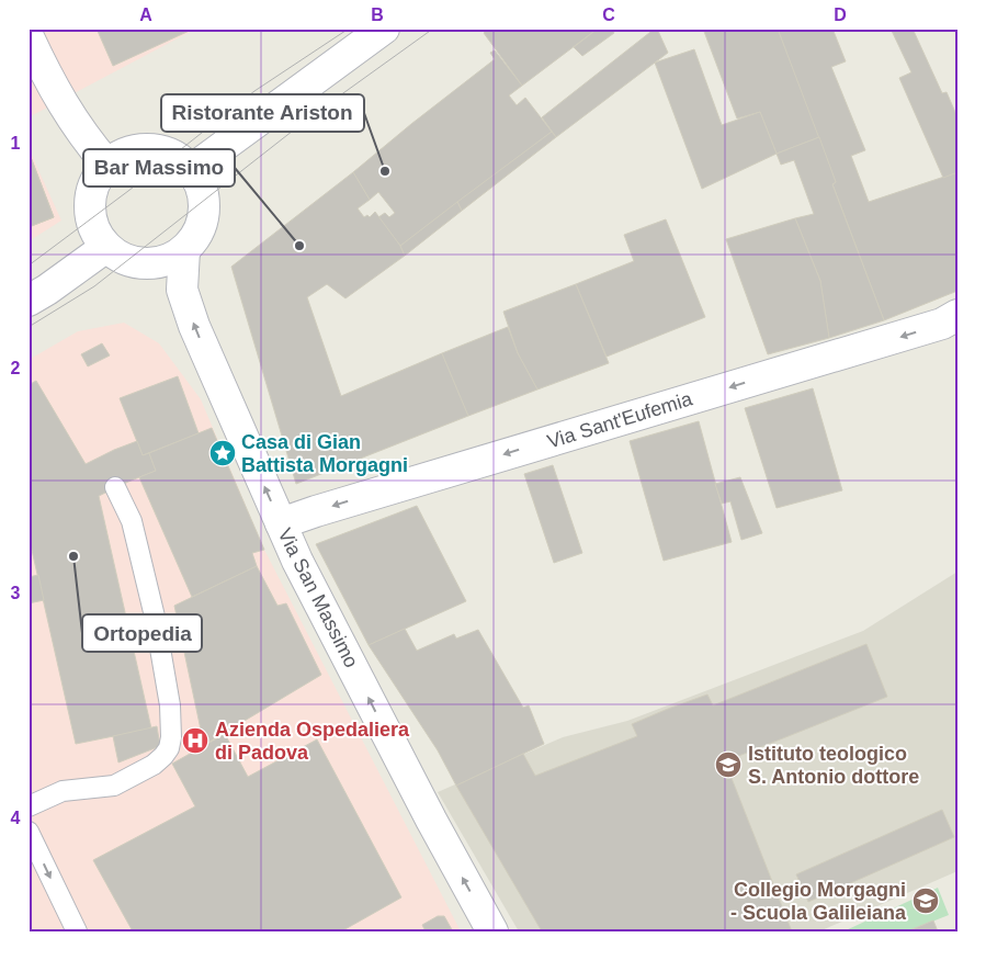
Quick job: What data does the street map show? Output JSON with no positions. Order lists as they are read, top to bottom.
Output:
{
  "streets": {
    "street": ["Via Sant'Eufemia", "Via San Massimo"]
  },
  "crossings": [
    ["Via Sant'Eufemia", "Via San Massimo"]
  ],
  "one_way": ["Via Sant'Eufemia", "Via San Massimo"],
  "places": {
    "other": ["Ristorante Ariston", "Bar Massimo", "Ortopedia"],
    "place": ["Casa di Gian Battista Morgagni"],
    "hospital": ["Azienda Ospedaliera di Padova"],
    "school or university": ["Istituto teologico S. Antonio dottore", "Collegio Morgagni - Scuola Galileiana"]
  },
  "grid": {
    "columns": [
      "A",
      "B",
      "C",
      "D"
    ],
    "rows": [
      "1",
      "2",
      "3",
      "4"
    ]
  }
}
